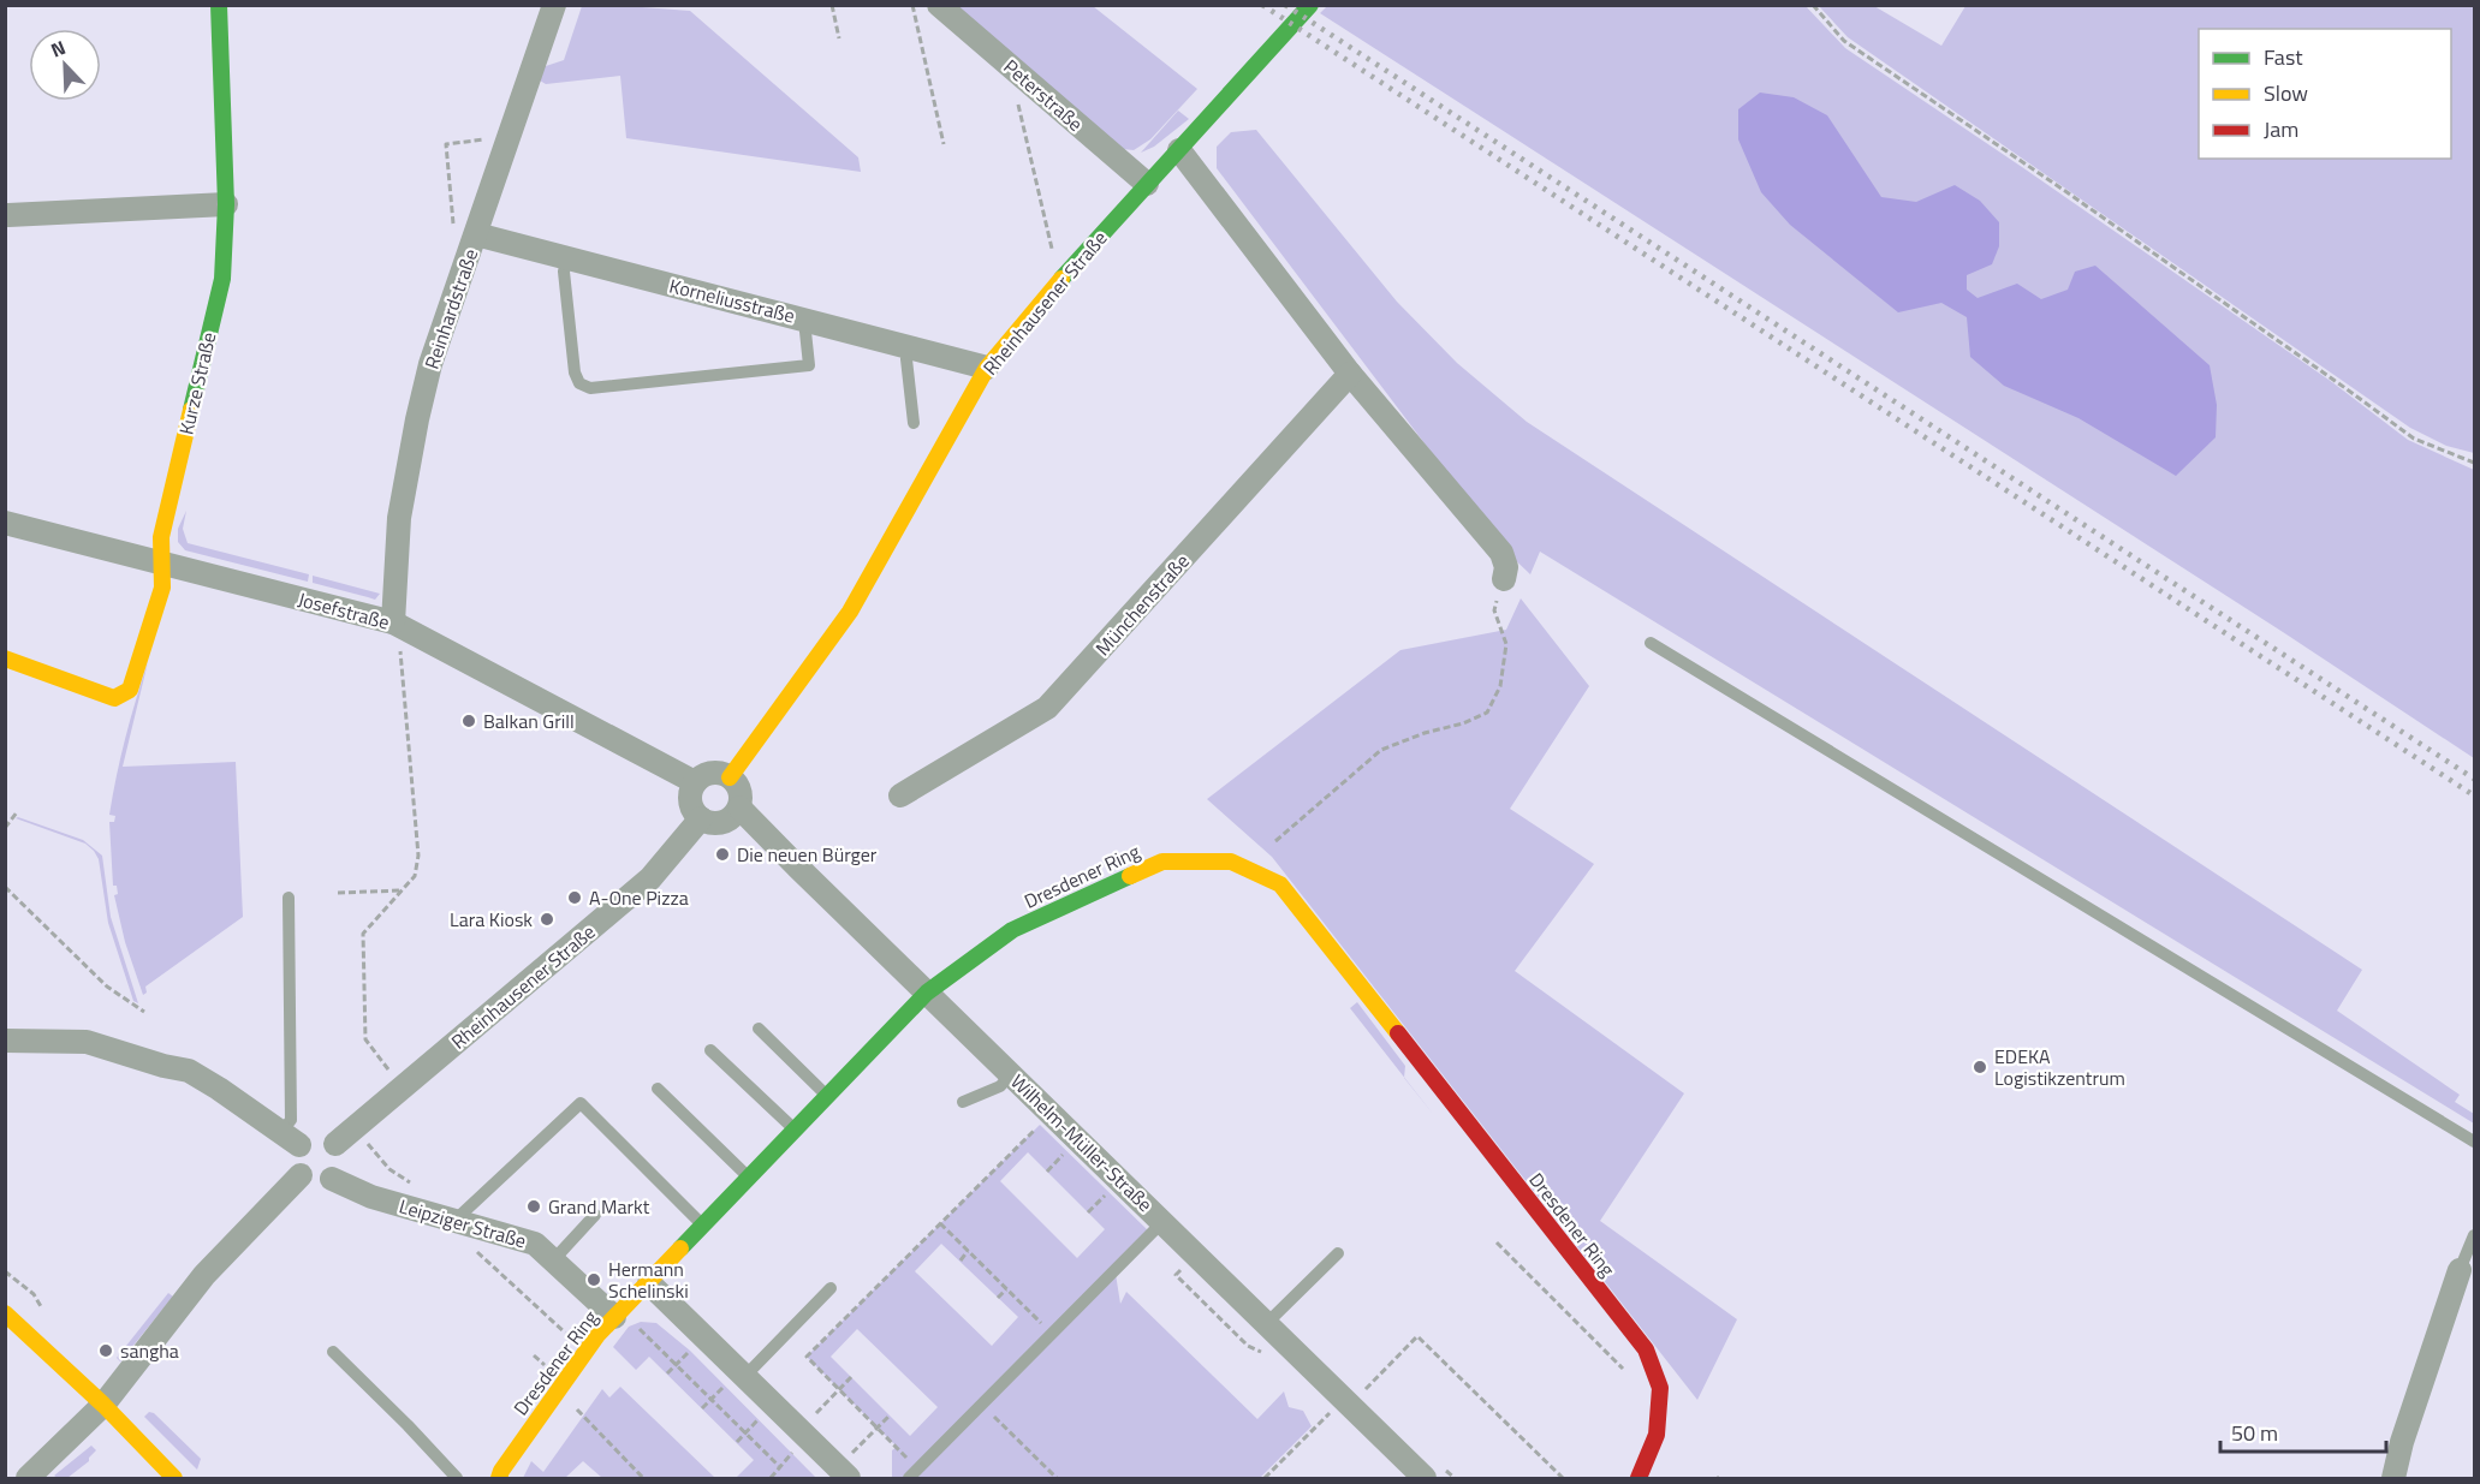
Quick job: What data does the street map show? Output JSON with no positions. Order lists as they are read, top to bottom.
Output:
{
  "streets": {
    "street": [
      "Peterstraße",
      "Korneliusstraße",
      "Rheinhausener Straße",
      "Reinhardstraße",
      "Kurze Straße",
      "Münchenstraße",
      "Josefstraße",
      "Dresdener Ring",
      "Wilhelm-Müller-Straße",
      "Leipziger Straße"
    ]
  },
  "crossings": [
    ["Peterstraße", "Rheinhausener Straße"],
    ["Korneliusstraße", "Rheinhausener Straße"],
    ["Korneliusstraße", "Reinhardstraße"],
    ["Rheinhausener Straße", "Josefstraße"],
    ["Rheinhausener Straße", "Wilhelm-Müller-Straße"],
    ["Rheinhausener Straße", "Leipziger Straße"],
    ["Reinhardstraße", "Josefstraße"],
    ["Kurze Straße", "Josefstraße"],
    ["Josefstraße", "Wilhelm-Müller-Straße"],
    ["Dresdener Ring", "Wilhelm-Müller-Straße"],
    ["Dresdener Ring", "Leipziger Straße"]
  ],
  "places": [
    "Balkan Grill",
    "Die neuen Bürger",
    "A-One Pizza",
    "Lara Kiosk",
    "EDEKA Logistikzentrum",
    "Grand Markt",
    "Hermann Schelinski",
    "sangha"
  ],
  "legend": ["Fast", "Slow", "Jam"],
  "scale_bar": "50 m",
  "north": "top left"
}
